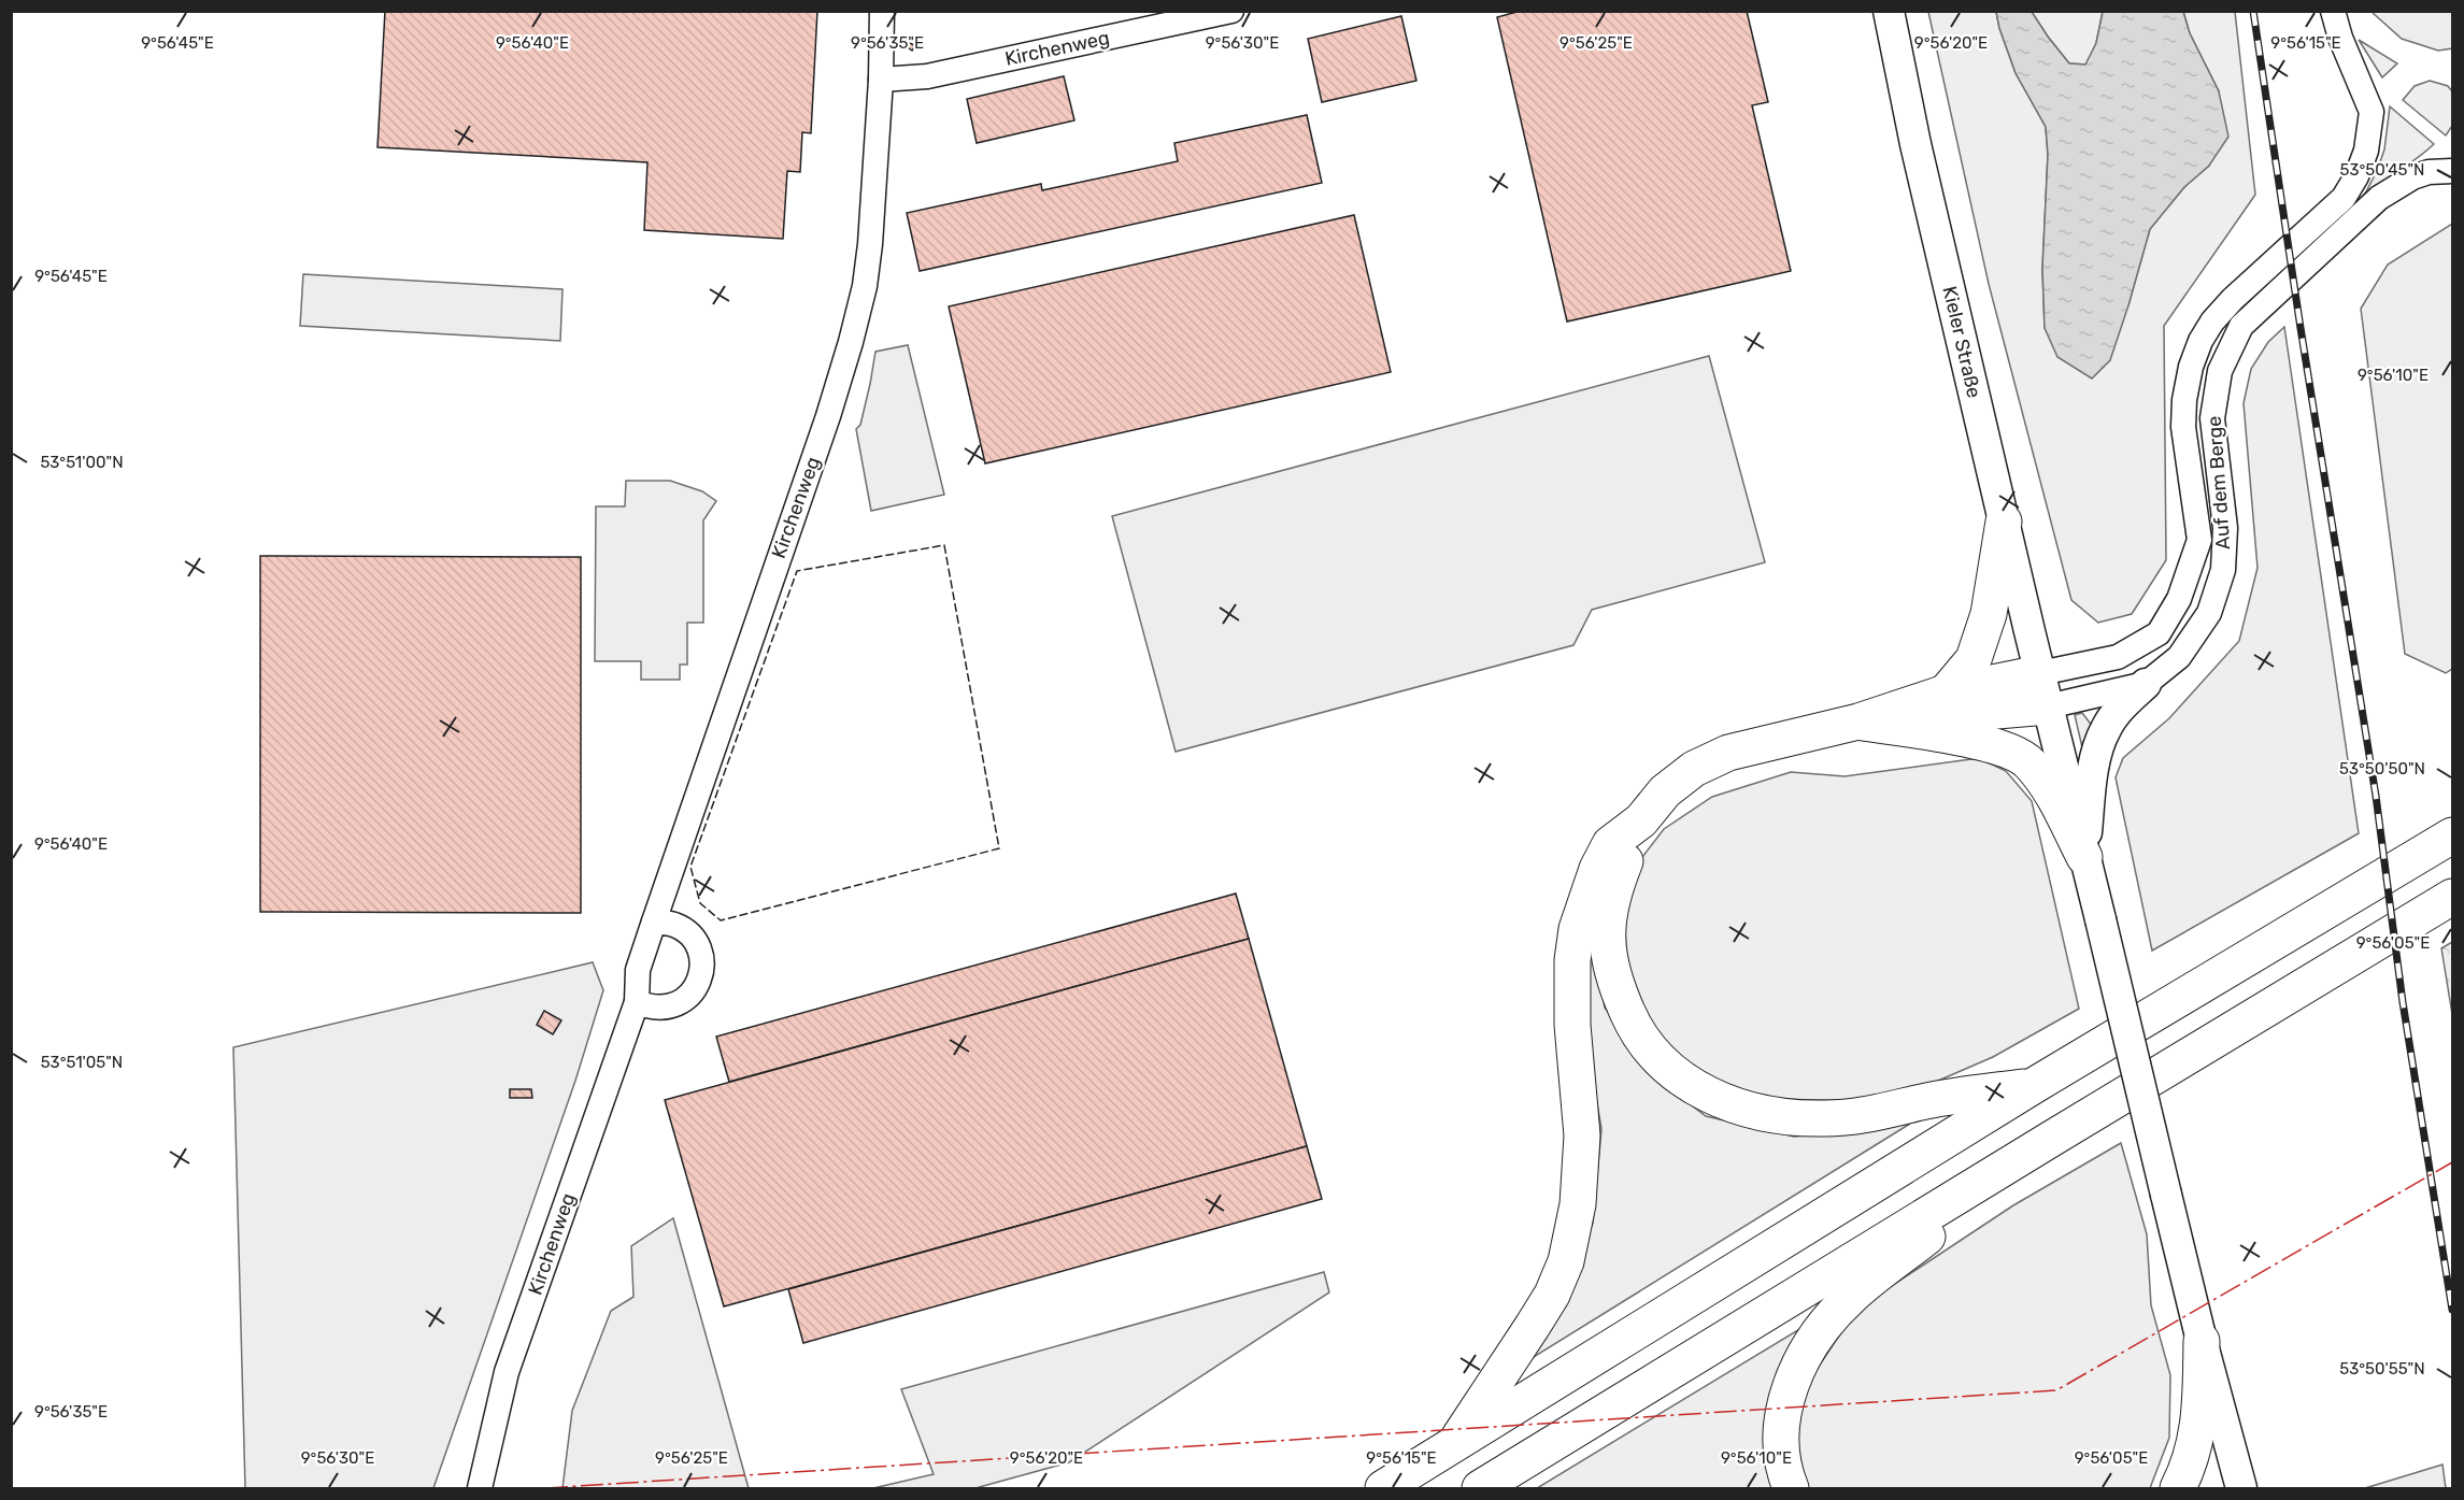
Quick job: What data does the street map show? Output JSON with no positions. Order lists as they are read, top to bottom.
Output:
{
  "streets": {
    "main road": ["Kieler Straße"],
    "street": ["Kirchenweg", "Auf dem Berge"]
  },
  "crossings": [
    ["Kieler Straße", "Auf dem Berge"]
  ],
  "coordinates": [
    "9°56'45\"E",
    "9°56'40\"E",
    "9°56'35\"E",
    "9°56'30\"E",
    "9°56'25\"E",
    "9°56'20\"E",
    "9°56'15\"E",
    "53°50'45\"N",
    "9°56'10\"E",
    "53°51'00\"N",
    "53°50'50\"N",
    "9°56'05\"E",
    "53°51'05\"N",
    "53°50'55\"N"
  ]
}
